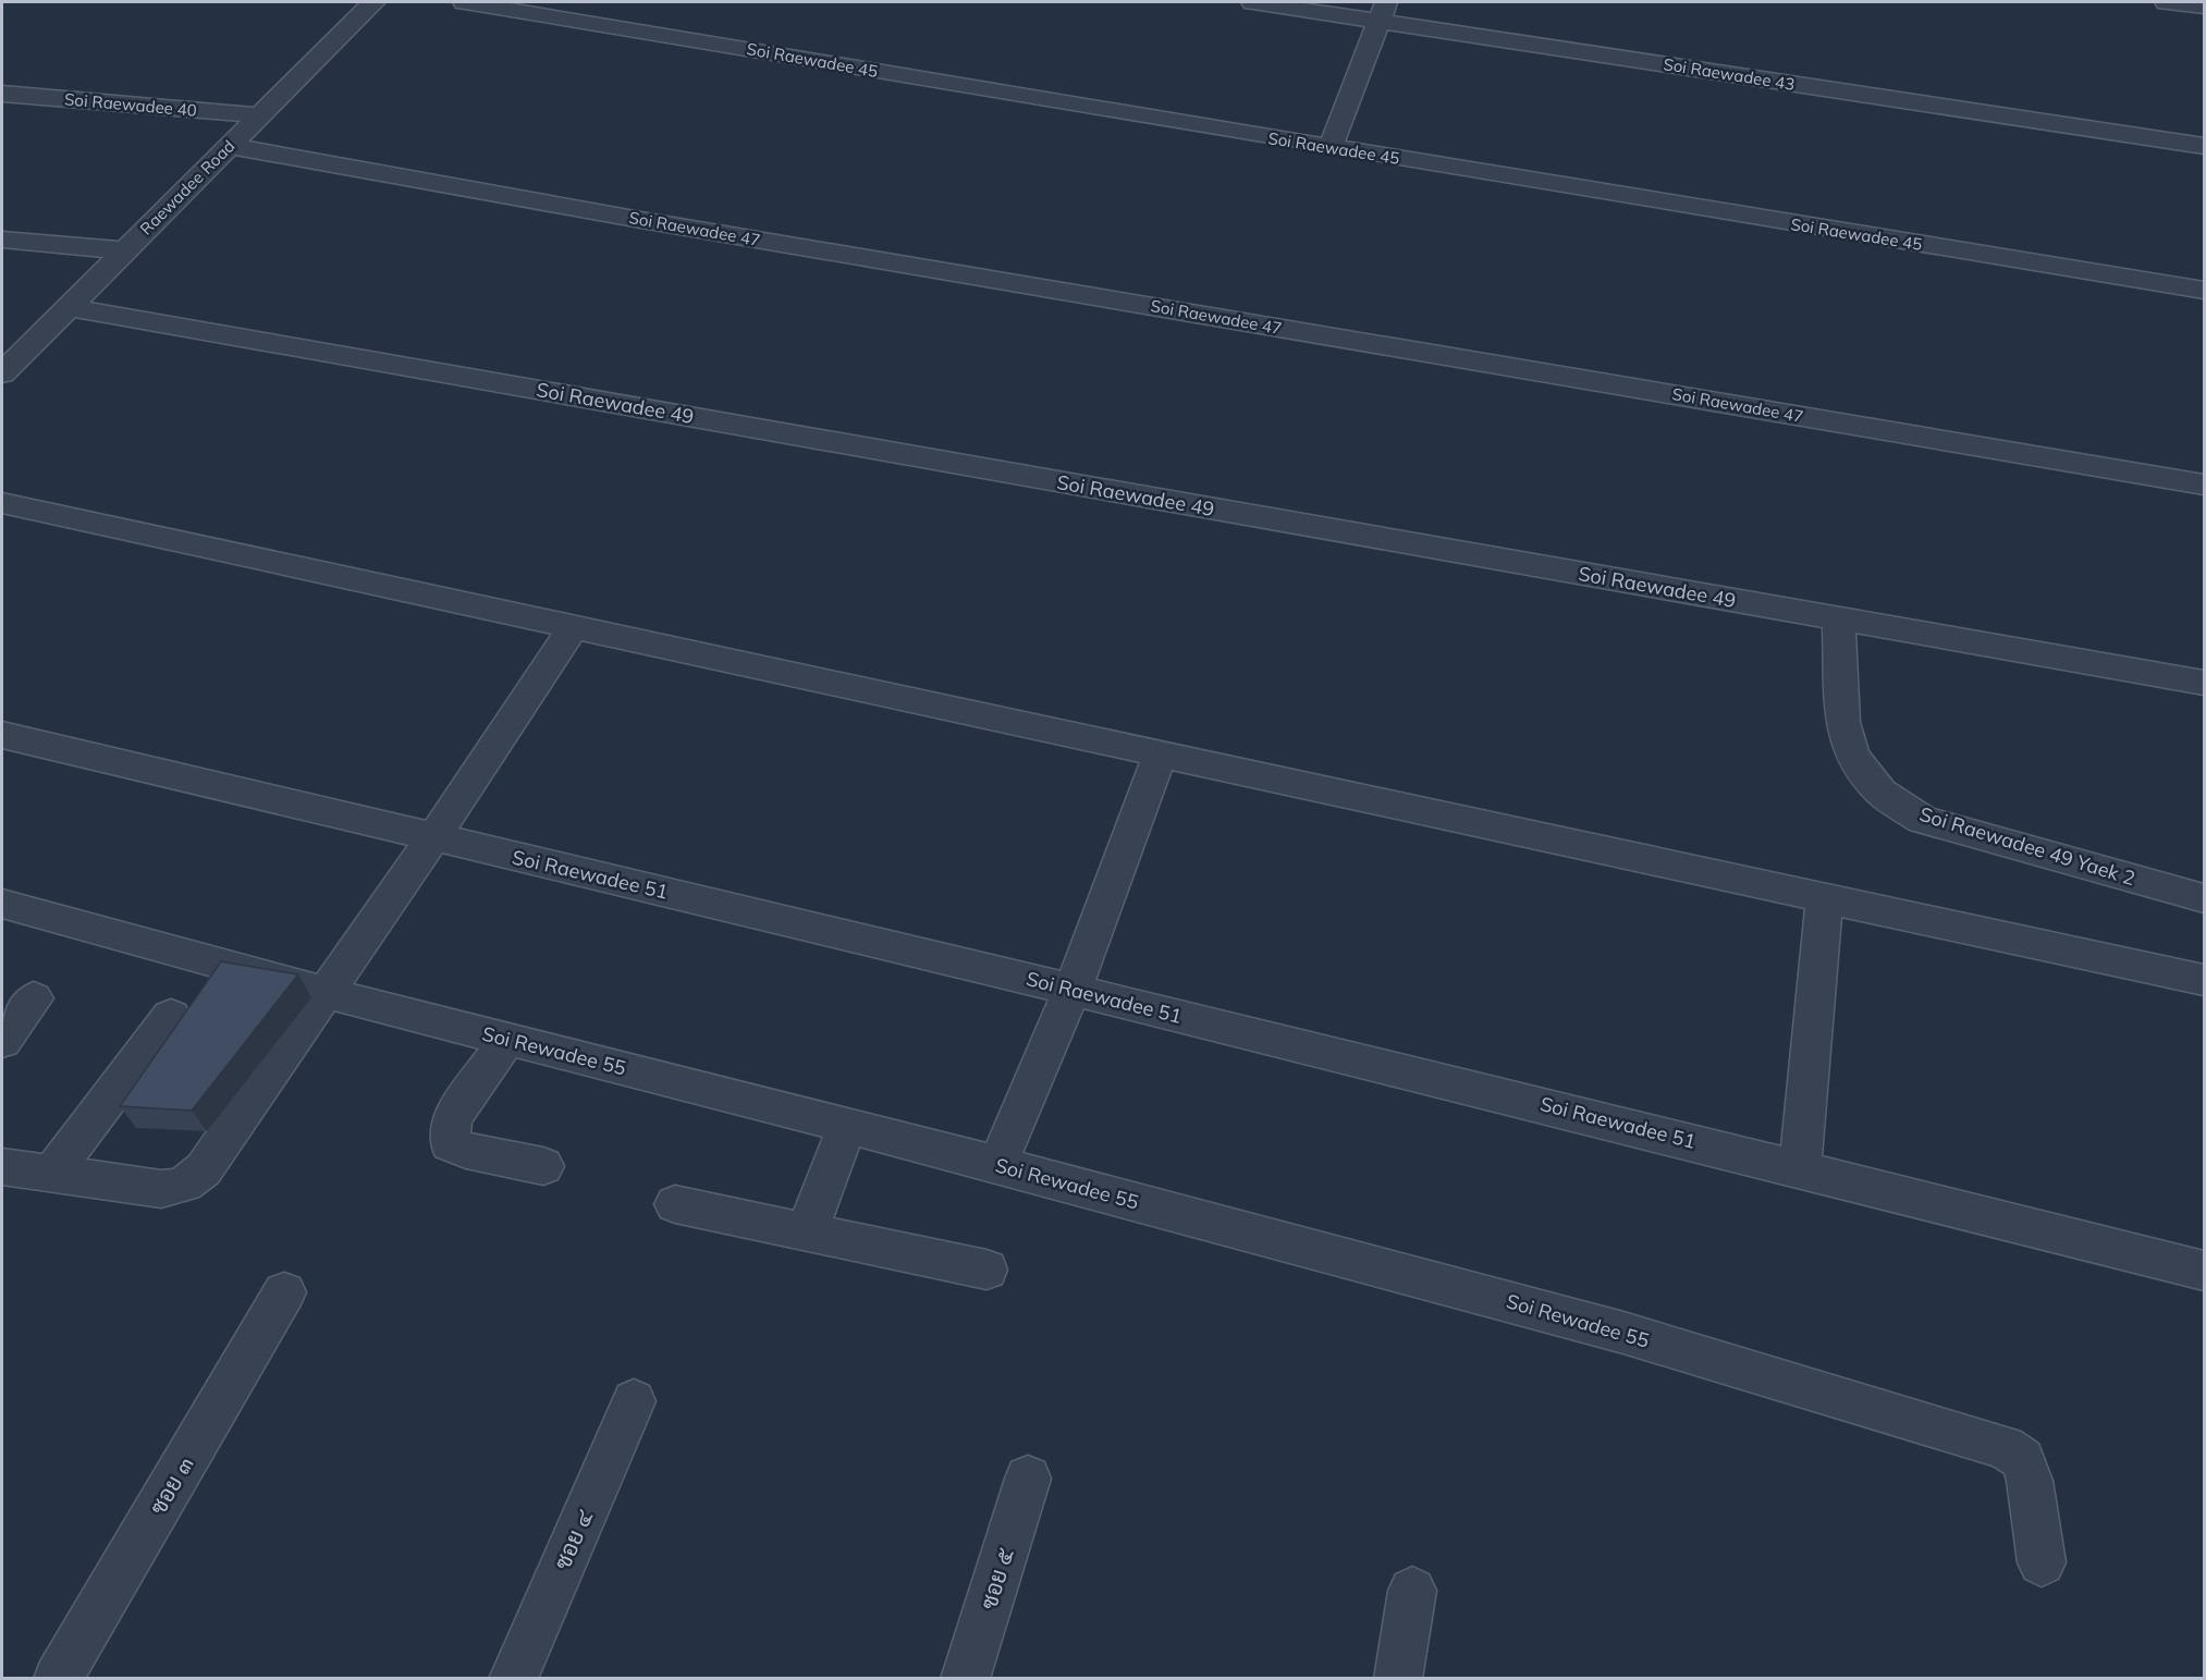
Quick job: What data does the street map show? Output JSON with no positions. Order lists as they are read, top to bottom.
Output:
{
  "streets": {
    "street": [
      "Soi Raewadee 45",
      "Soi Raewadee 43",
      "Soi Raewadee 40",
      "Raewadee Road",
      "Soi Raewadee 47",
      "Soi Raewadee 49",
      "Soi Raewadee 49 Yaek 2",
      "Soi Raewadee 51",
      "Soi Rewadee 55",
      "ซอย ๓",
      "ซอย ๔",
      "ซอย ๕"
    ]
  },
  "crossings": [
    ["Soi Raewadee 40", "Raewadee Road"],
    ["Raewadee Road", "Soi Raewadee 47"],
    ["Raewadee Road", "Soi Raewadee 49"],
    ["Soi Raewadee 49", "Soi Raewadee 49 Yaek 2"]
  ]
}
